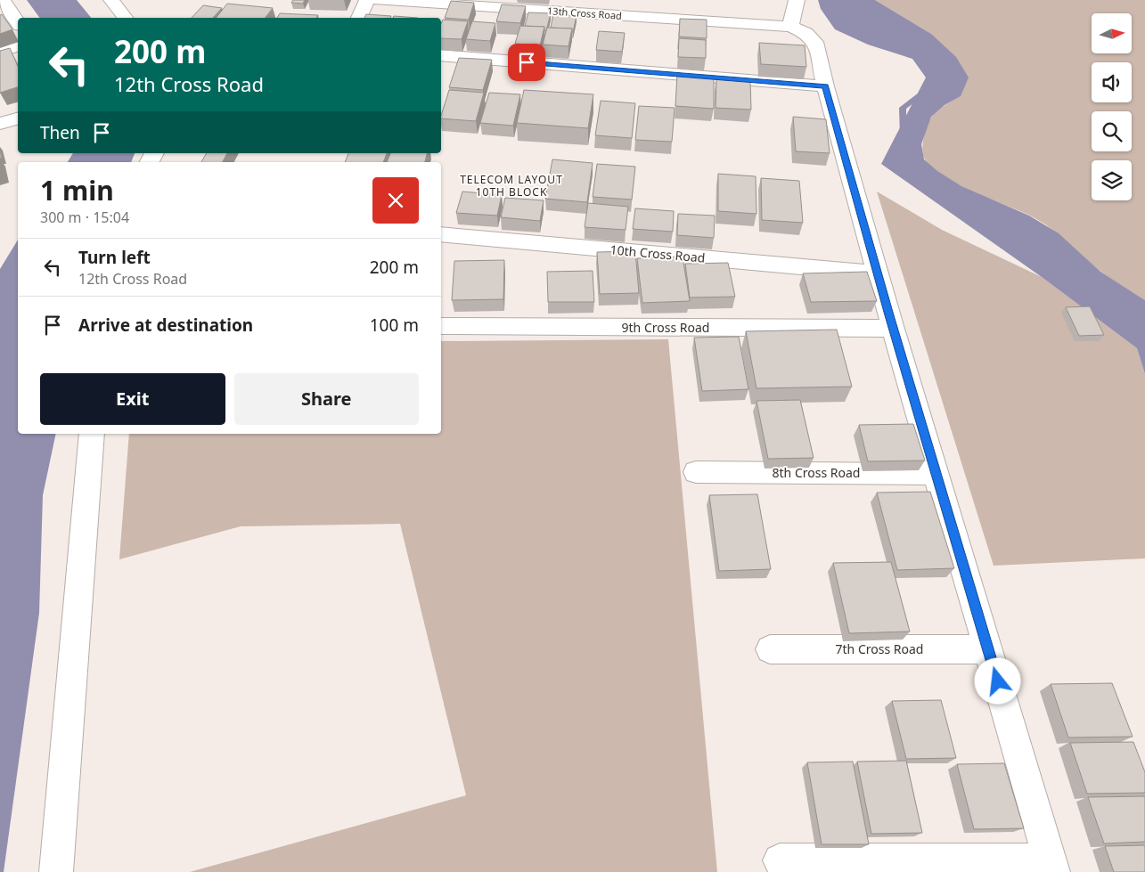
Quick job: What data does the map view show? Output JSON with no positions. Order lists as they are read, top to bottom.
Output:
{
  "streets": {
    "street": [
      "13th Cross Road",
      "10th Cross Road",
      "9th Cross Road",
      "8th Cross Road",
      "7th Cross Road"
    ]
  },
  "districts": ["TELECOM LAYOUT 10TH BLOCK"],
  "north": "right",
  "page": {
    "turn": ["200 m", "12th Cross Road"],
    "then": "Then",
    "heading": ["1 min", "300 m · 15:04"],
    "list": [
      {
        "name": "Turn left",
        "note": "12th Cross Road",
        "value": "200 m"
      },
      {
        "name": "Arrive at destination",
        "value": "100 m"
      }
    ],
    "buttons": ["Exit", "Share"]
  }
}
